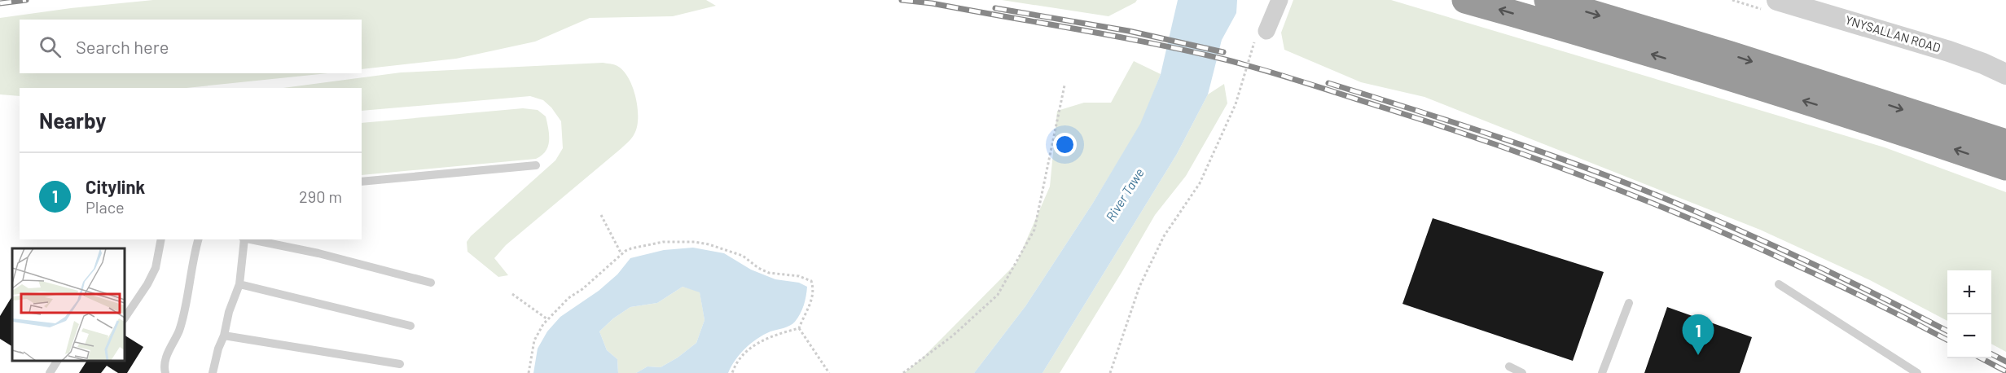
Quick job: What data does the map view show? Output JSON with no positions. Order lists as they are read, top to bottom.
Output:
{
  "streets": {
    "street": ["YNYSALLAN ROAD"]
  },
  "water": ["River Tawe"],
  "page": {
    "search": "Search here",
    "heading": "Nearby",
    "list": [
      {
        "mark": "1",
        "name": "Citylink",
        "note": "Place",
        "value": "290 m"
      }
    ],
    "map_buttons": ["+", "−"],
    "pins": "1"
  }
}
